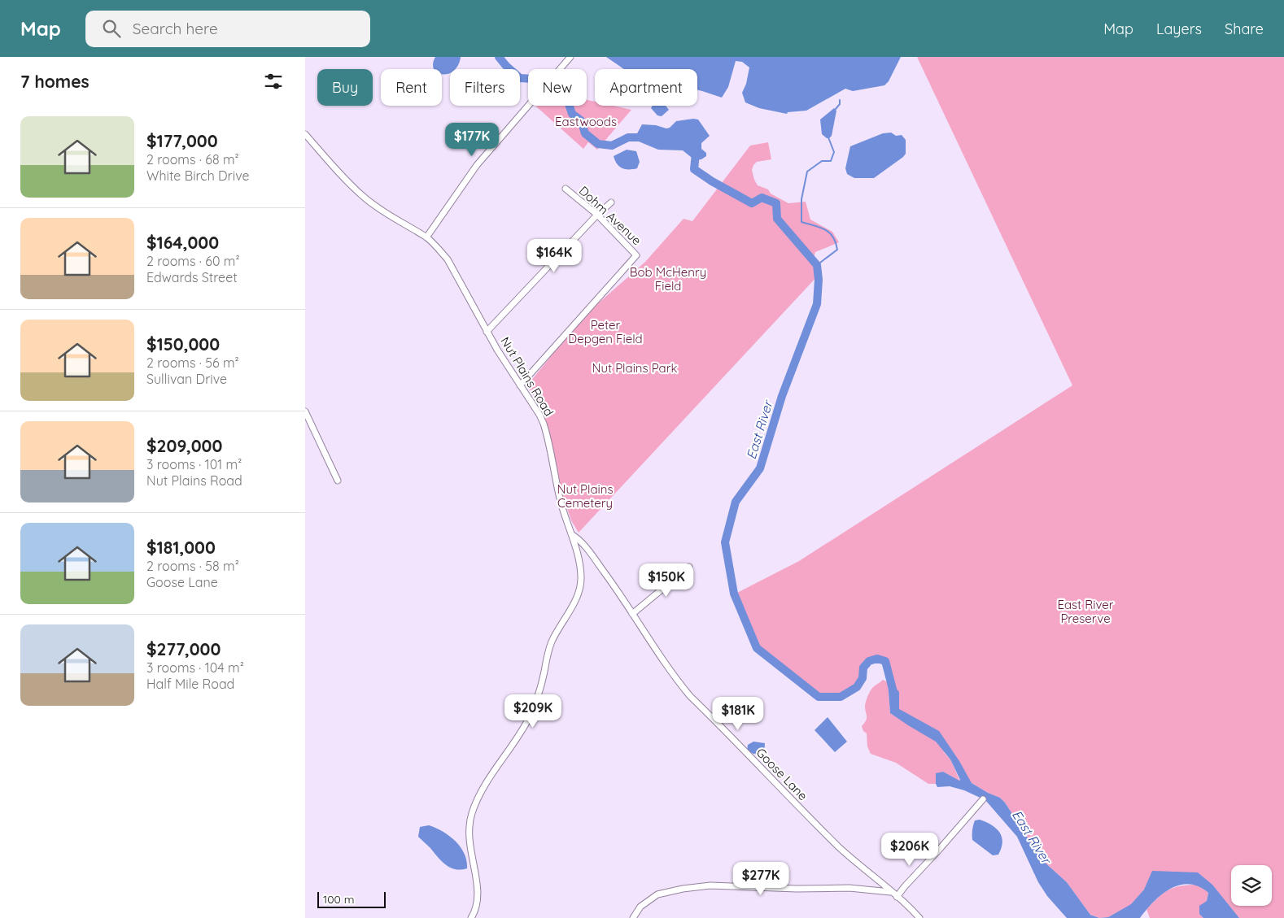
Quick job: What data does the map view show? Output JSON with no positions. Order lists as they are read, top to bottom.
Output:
{
  "streets": {
    "street": ["Dohm Avenue", "Nut Plains Road", "Goose Lane"]
  },
  "crossings": [
    ["Dohm Avenue", "Nut Plains Road"],
    ["Nut Plains Road", "Goose Lane"]
  ],
  "water": ["East River"],
  "parks": [
    "Eastwoods",
    "Bob McHenry Field",
    "Peter Depgen Field",
    "Nut Plains Park",
    "Nut Plains Cemetery",
    "East River Preserve"
  ],
  "scale_bar": "100 m",
  "page": {
    "header": "Map",
    "search": "Search here",
    "nav": ["Map", "Layers", "Share"],
    "heading": "7 homes",
    "chip": [
      "Buy",
      "Rent",
      "Filters",
      "New",
      "Apartment"
    ],
    "list": [
      {
        "name": "$177,000",
        "note": "2 rooms · 68 m² · White Birch Drive"
      },
      {
        "name": "$164,000",
        "note": "2 rooms · 60 m² · Edwards Street"
      },
      {
        "name": "$150,000",
        "note": "2 rooms · 56 m² · Sullivan Drive"
      },
      {
        "name": "$209,000",
        "note": "3 rooms · 101 m² · Nut Plains Road"
      },
      {
        "name": "$181,000",
        "note": "2 rooms · 58 m² · Goose Lane"
      },
      {
        "name": "$277,000",
        "note": "3 rooms · 104 m² · Half Mile Road"
      }
    ],
    "price": [
      "$177K",
      "$164K",
      "$150K",
      "$209K",
      "$181K",
      "$206K",
      "$277K"
    ],
    "scale": "100 m"
  }
}
